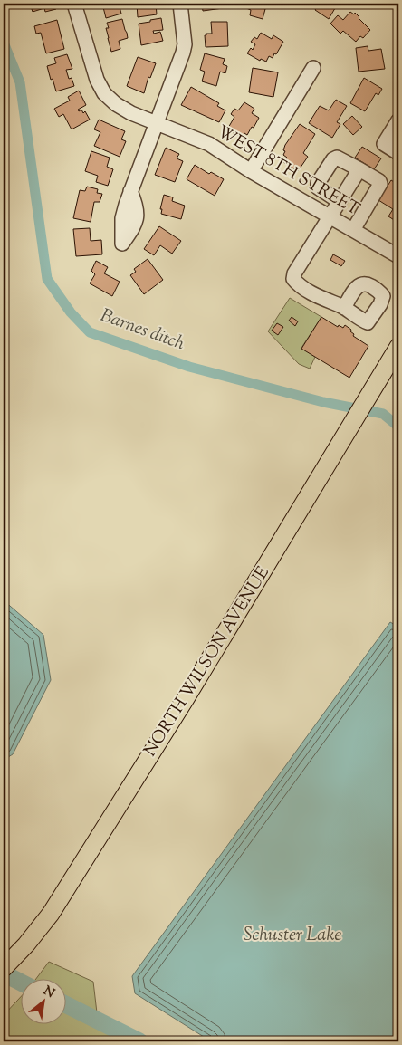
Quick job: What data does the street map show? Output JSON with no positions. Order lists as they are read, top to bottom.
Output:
{
  "streets": {
    "main road": ["NORTH WILSON AVENUE"],
    "street": ["WEST 8TH STREET"]
  },
  "water": ["Barnes ditch", "Schuster Lake"],
  "north": "top right"
}
